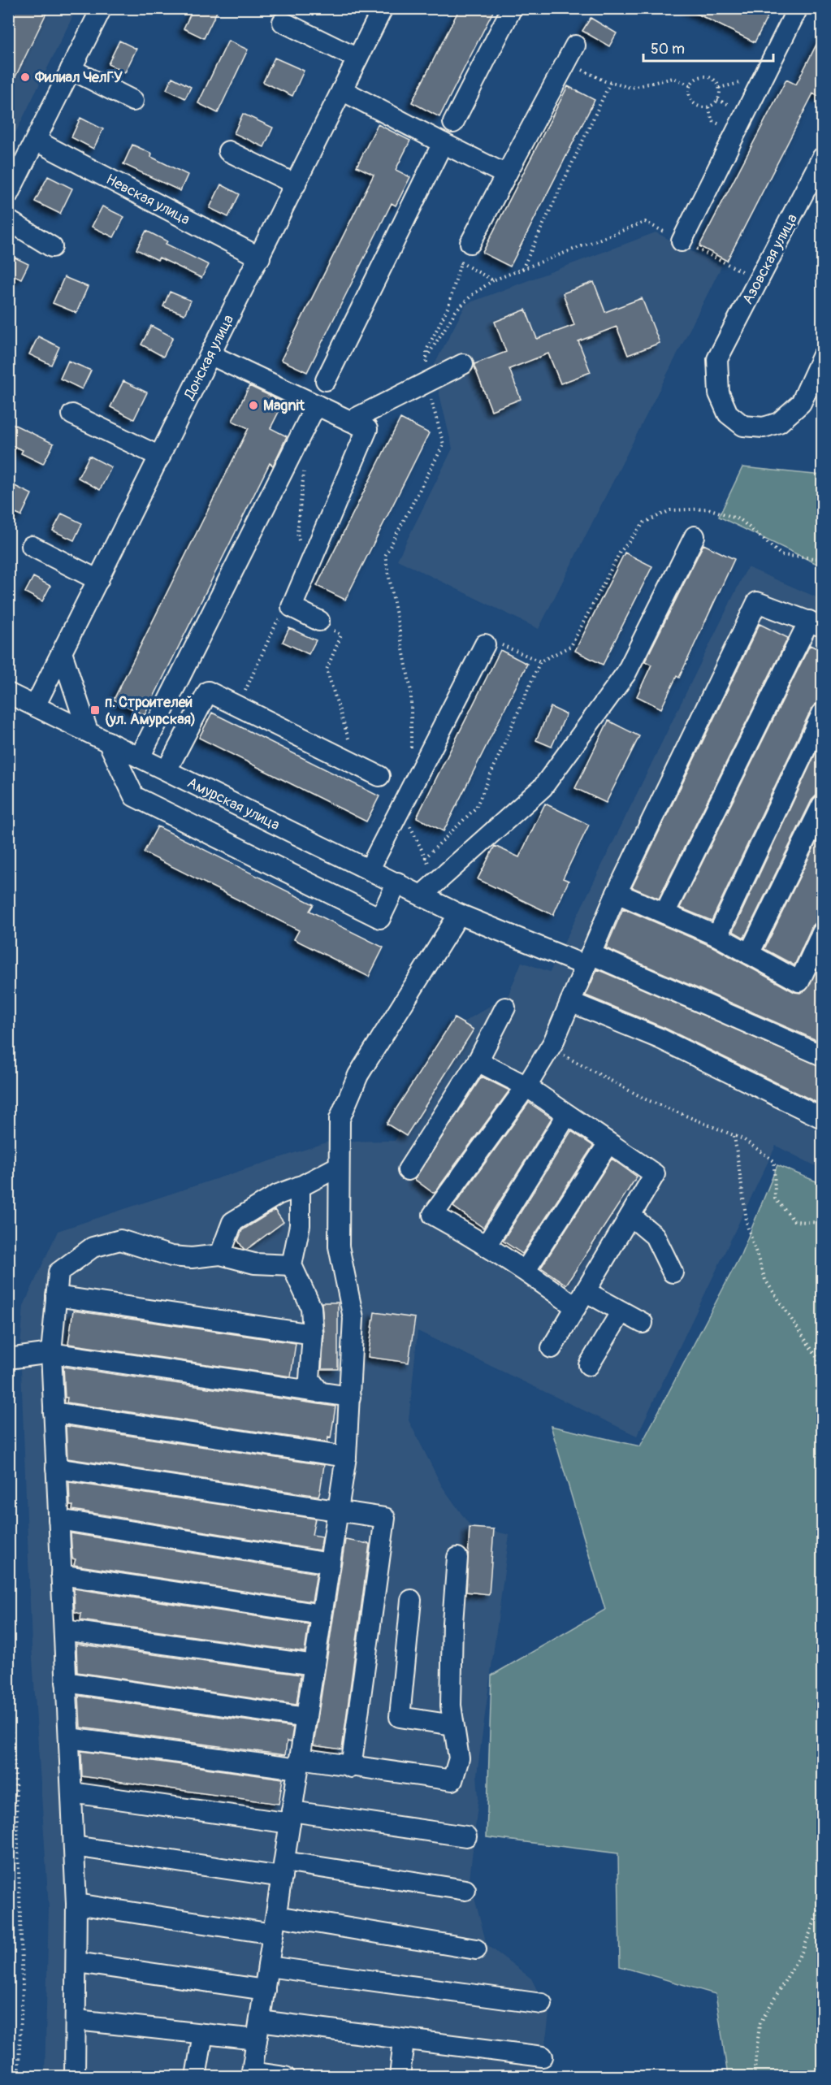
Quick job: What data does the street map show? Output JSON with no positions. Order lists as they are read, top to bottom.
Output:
{
  "streets": {
    "street": [
      "Невская улица",
      "Азовская улица",
      "Донская улица",
      "Амурская улица"
    ]
  },
  "crossings": [
    ["Невская улица", "Донская улица"],
    ["Донская улица", "Амурская улица"]
  ],
  "places": {
    "other": ["Филиал ЧелГУ", "Magnit"],
    "transit": ["п. Строителей (ул. Амурская)"]
  },
  "scale_bar": "50 m"
}
